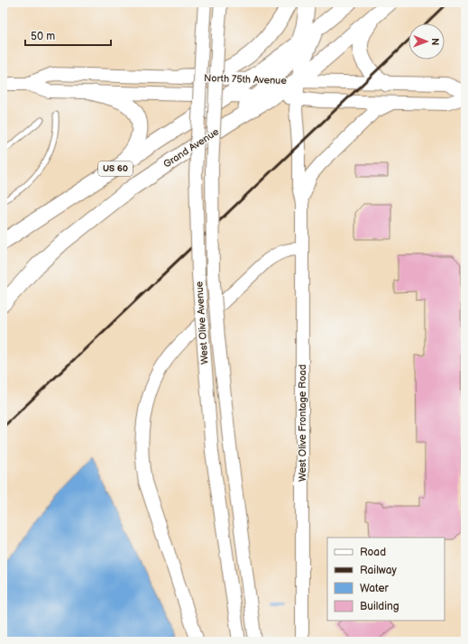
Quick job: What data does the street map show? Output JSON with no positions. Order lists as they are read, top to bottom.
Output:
{
  "streets": {
    "highway": ["Grand Avenue", "US 60"],
    "main road": ["North 75th Avenue", "West Olive Avenue", "West Olive Frontage Road"]
  },
  "crossings": [
    ["North 75th Avenue", "Grand Avenue"],
    ["North 75th Avenue", "US 60"]
  ],
  "legend": [
    "Road",
    "Railway",
    "Water",
    "Building"
  ],
  "scale_bar": "50 m",
  "north": "right"
}
